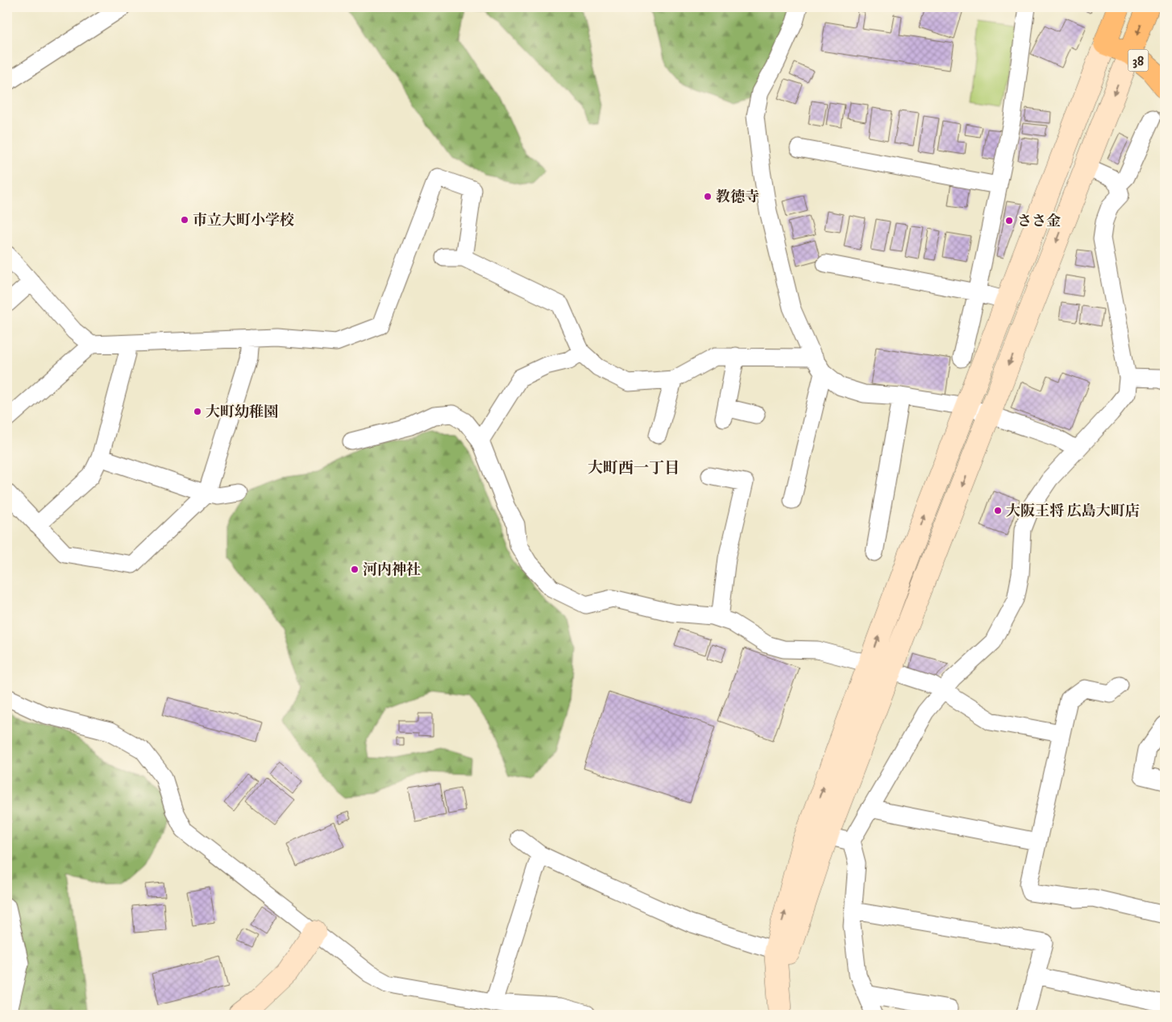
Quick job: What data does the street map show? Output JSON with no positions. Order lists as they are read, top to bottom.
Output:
{
  "streets": {
    "main road": ["38"]
  },
  "districts": ["大町西一丁目"],
  "places": [
    "教徳寺",
    "市立大町小学校",
    "ささ金",
    "大町幼稚園",
    "大阪王将 広島大町店",
    "河内神社"
  ]
}
